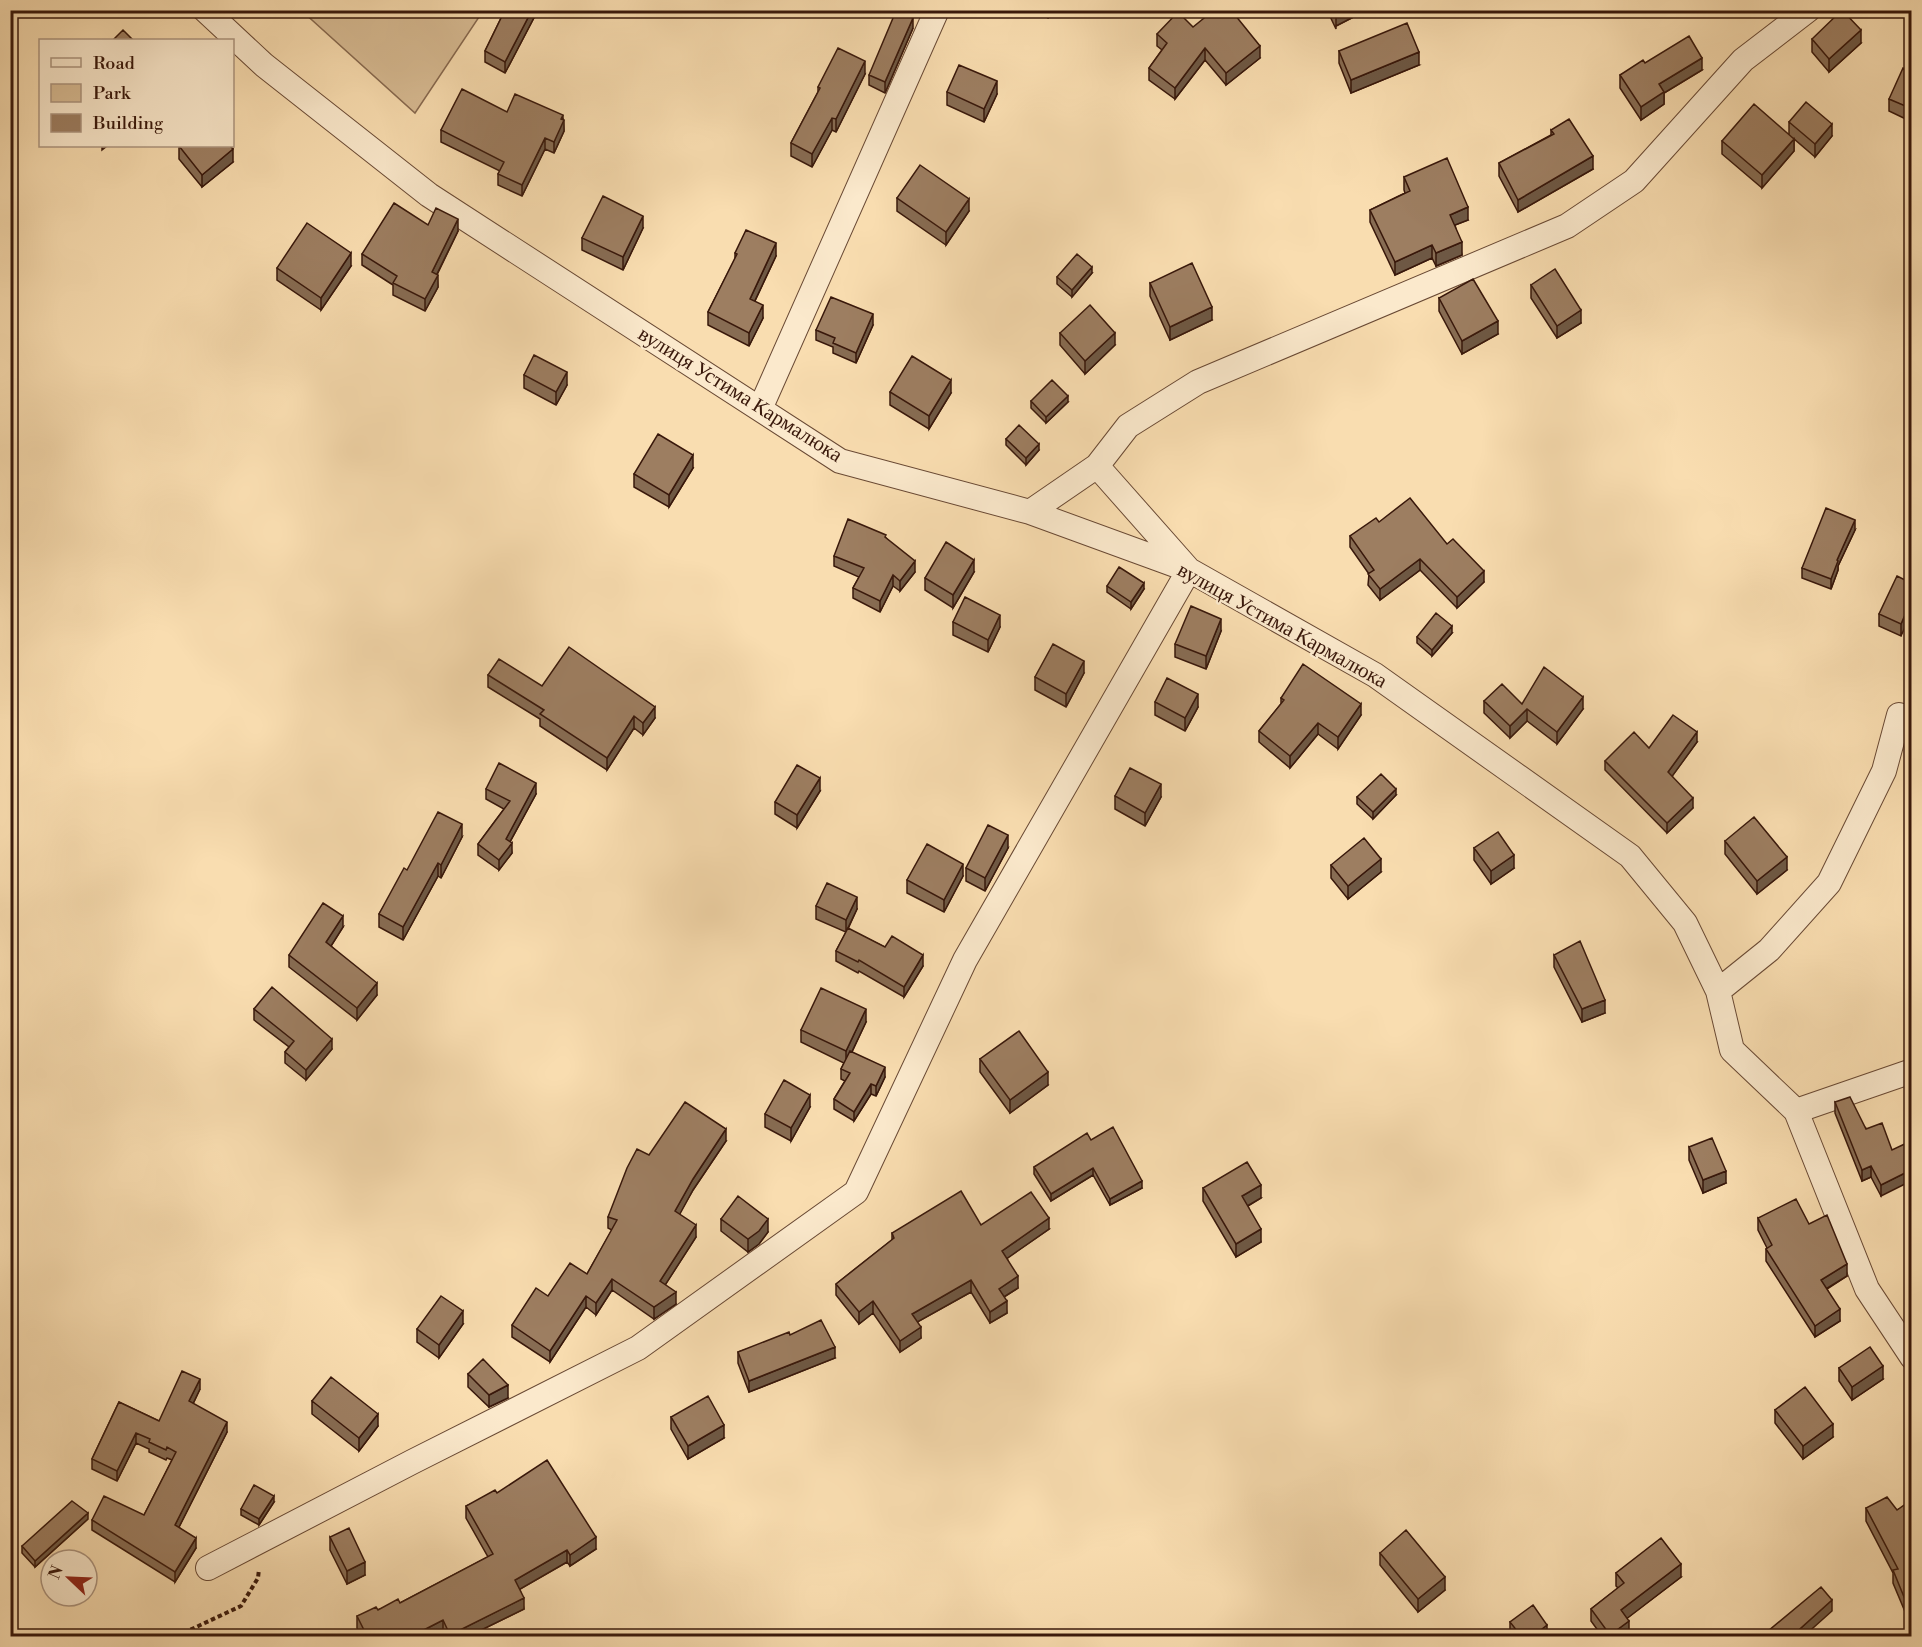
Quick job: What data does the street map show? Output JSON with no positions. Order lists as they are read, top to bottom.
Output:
{
  "streets": {
    "street": ["вулиця Устима Кармалюка"]
  },
  "legend": ["Road", "Park", "Building"],
  "north": "top left"
}
